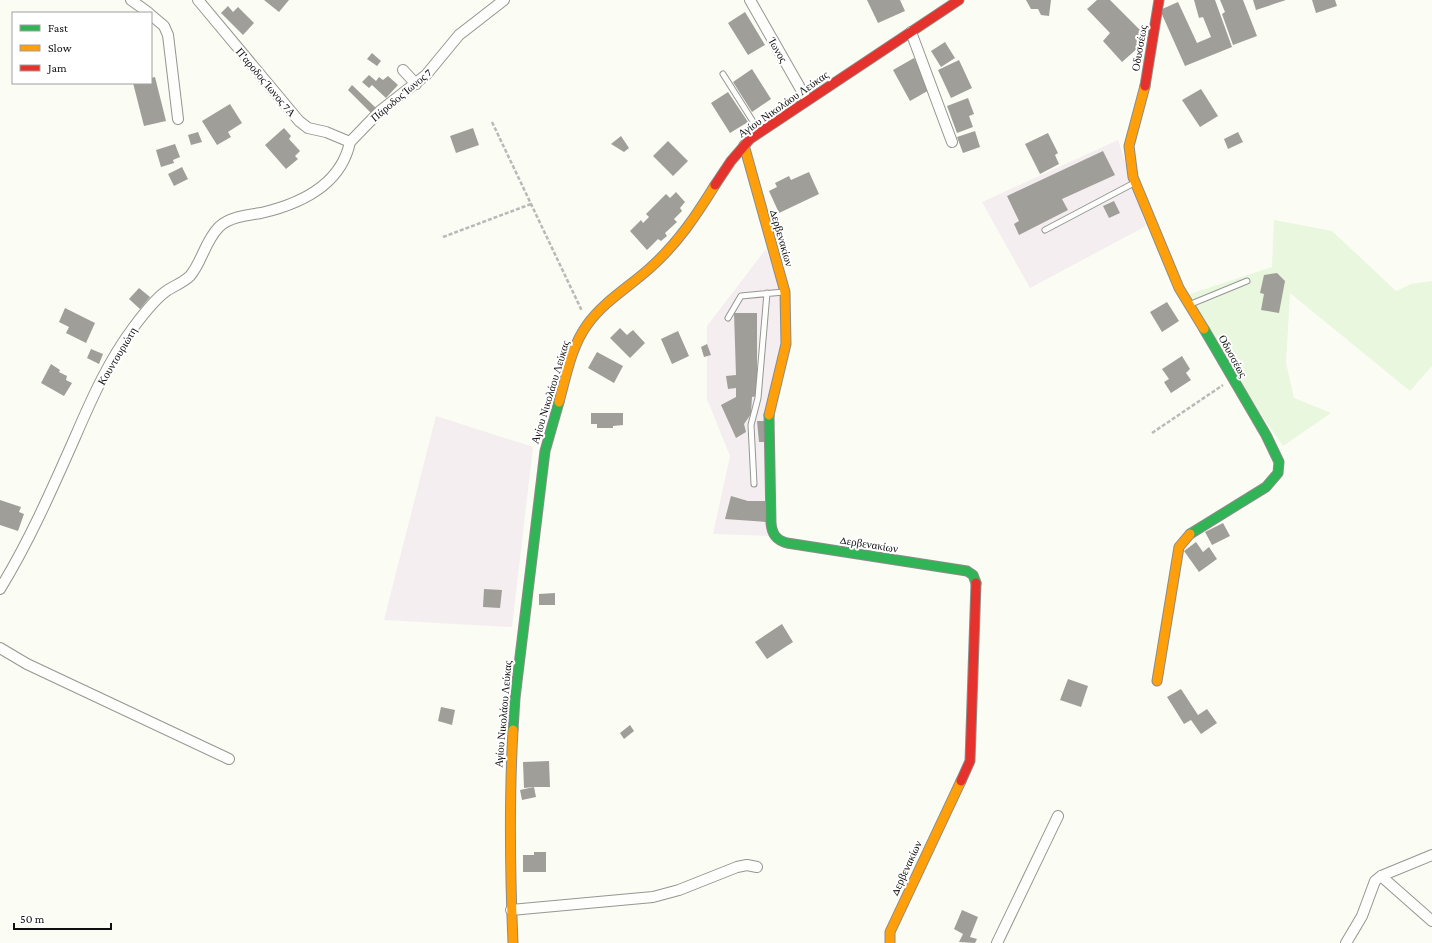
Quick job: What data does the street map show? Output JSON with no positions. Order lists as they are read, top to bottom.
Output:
{
  "streets": {
    "street": [
      "Οδυσσέως",
      "Ίωνος",
      "Π'αροδος Ίωνος 7Α",
      "Πάροδος Ίωνος 7",
      "Αγίου Νικολάου Λεύκας",
      "Δερβενακίων",
      "Κουντουριώτη"
    ]
  },
  "crossings": [
    ["Ίωνος", "Αγίου Νικολάου Λεύκας"],
    ["Π'αροδος Ίωνος 7Α", "Πάροδος Ίωνος 7"],
    ["Π'αροδος Ίωνος 7Α", "Κουντουριώτη"],
    ["Πάροδος Ίωνος 7", "Κουντουριώτη"],
    ["Αγίου Νικολάου Λεύκας", "Δερβενακίων"]
  ],
  "legend": ["Fast", "Slow", "Jam"],
  "scale_bar": "50 m"
}
